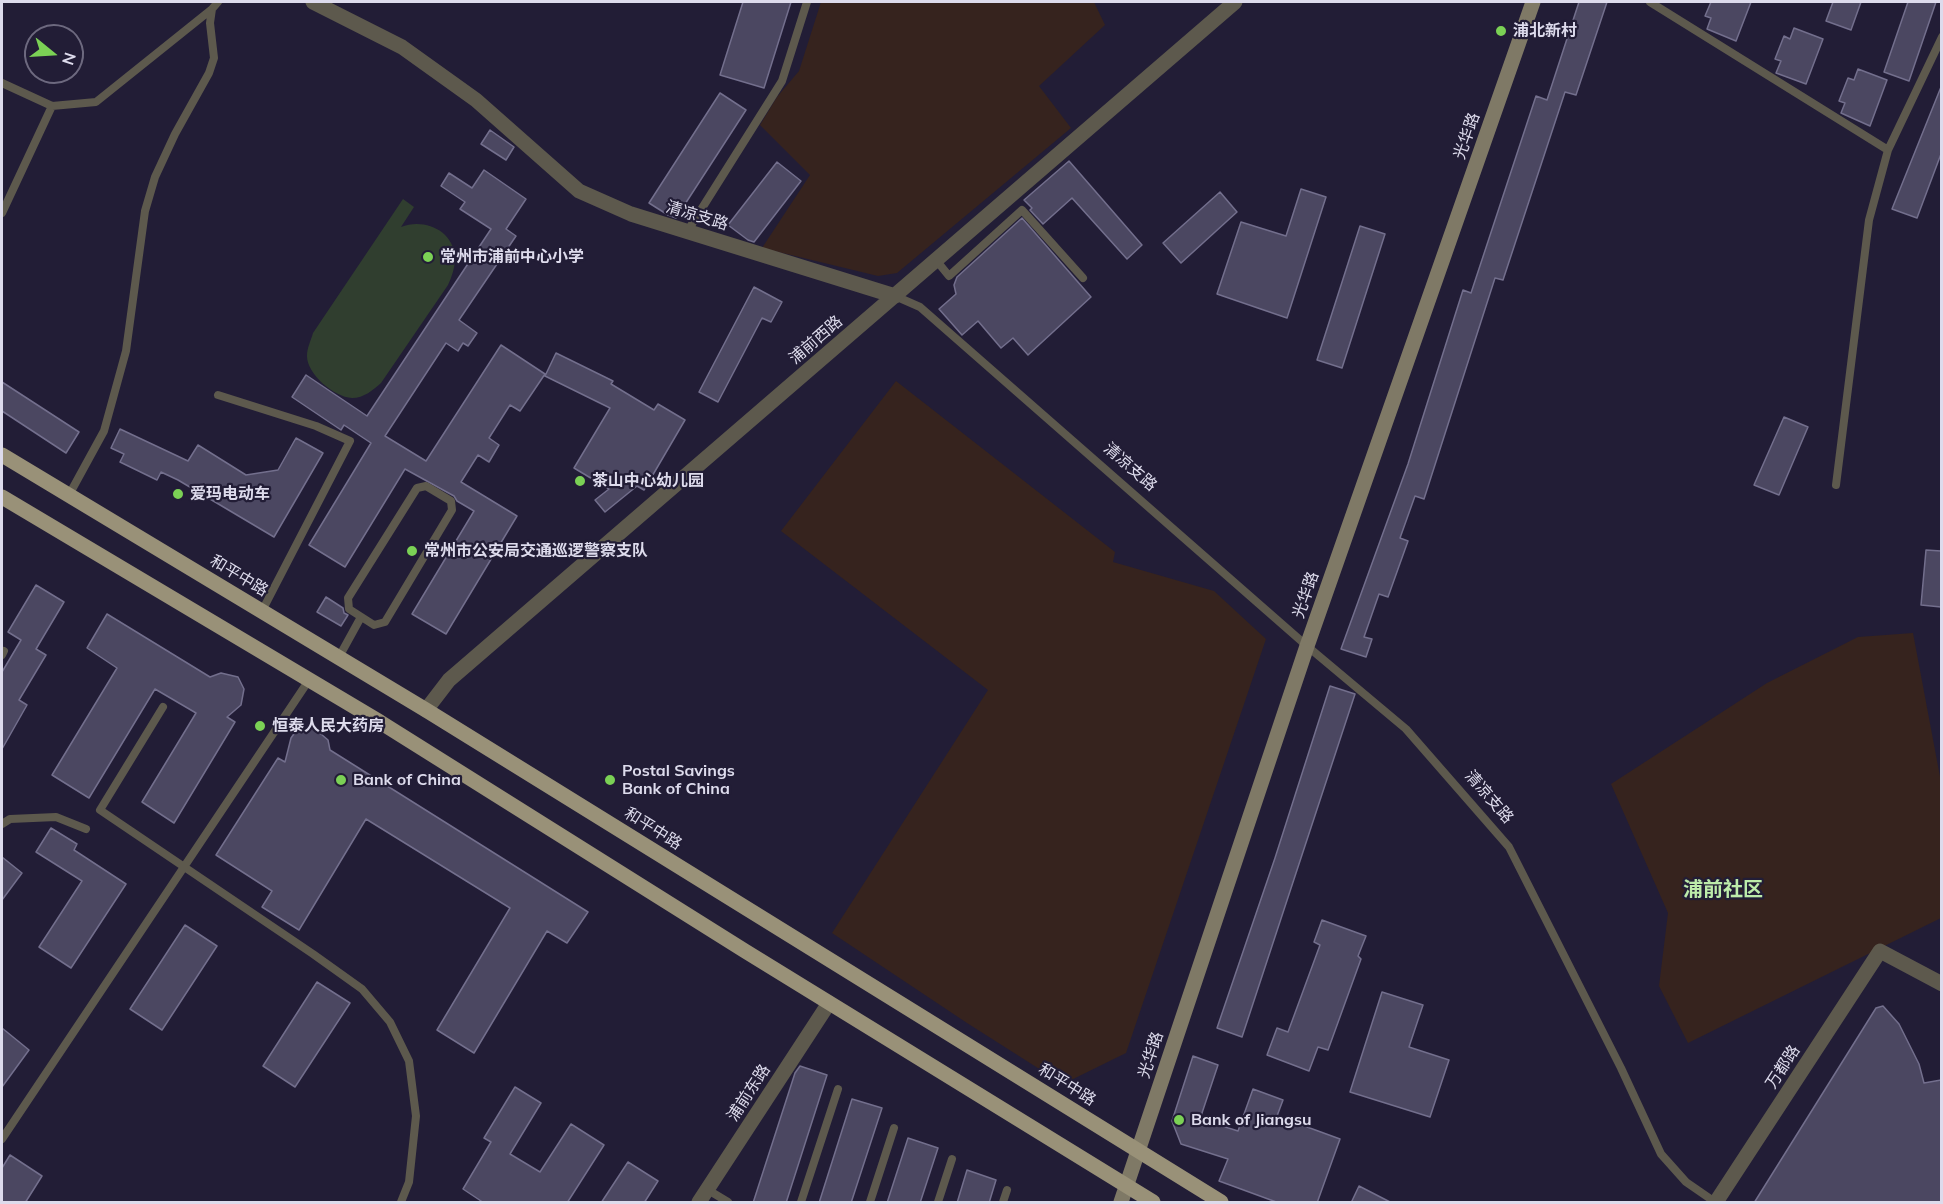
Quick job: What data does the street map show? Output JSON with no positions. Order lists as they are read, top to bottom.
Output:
{
  "streets": {
    "main road": ["光华路", "和平中路"],
    "street": [
      "清凉支路",
      "浦前西路",
      "万都路",
      "浦前东路"
    ]
  },
  "crossings": [
    ["光华路", "清凉支路"],
    ["光华路", "和平中路"],
    ["清凉支路", "浦前西路"],
    ["清凉支路", "万都路"],
    ["浦前西路", "和平中路"]
  ],
  "districts": ["浦前社区"],
  "places": [
    "浦北新村",
    "常州市浦前中心小学",
    "茶山中心幼儿园",
    "爱玛电动车",
    "常州市公安局交通巡逻警察支队",
    "恒泰人民大药房",
    "Bank of China",
    "Postal Savings Bank of China",
    "Bank of Jiangsu"
  ],
  "north": "right"
}
